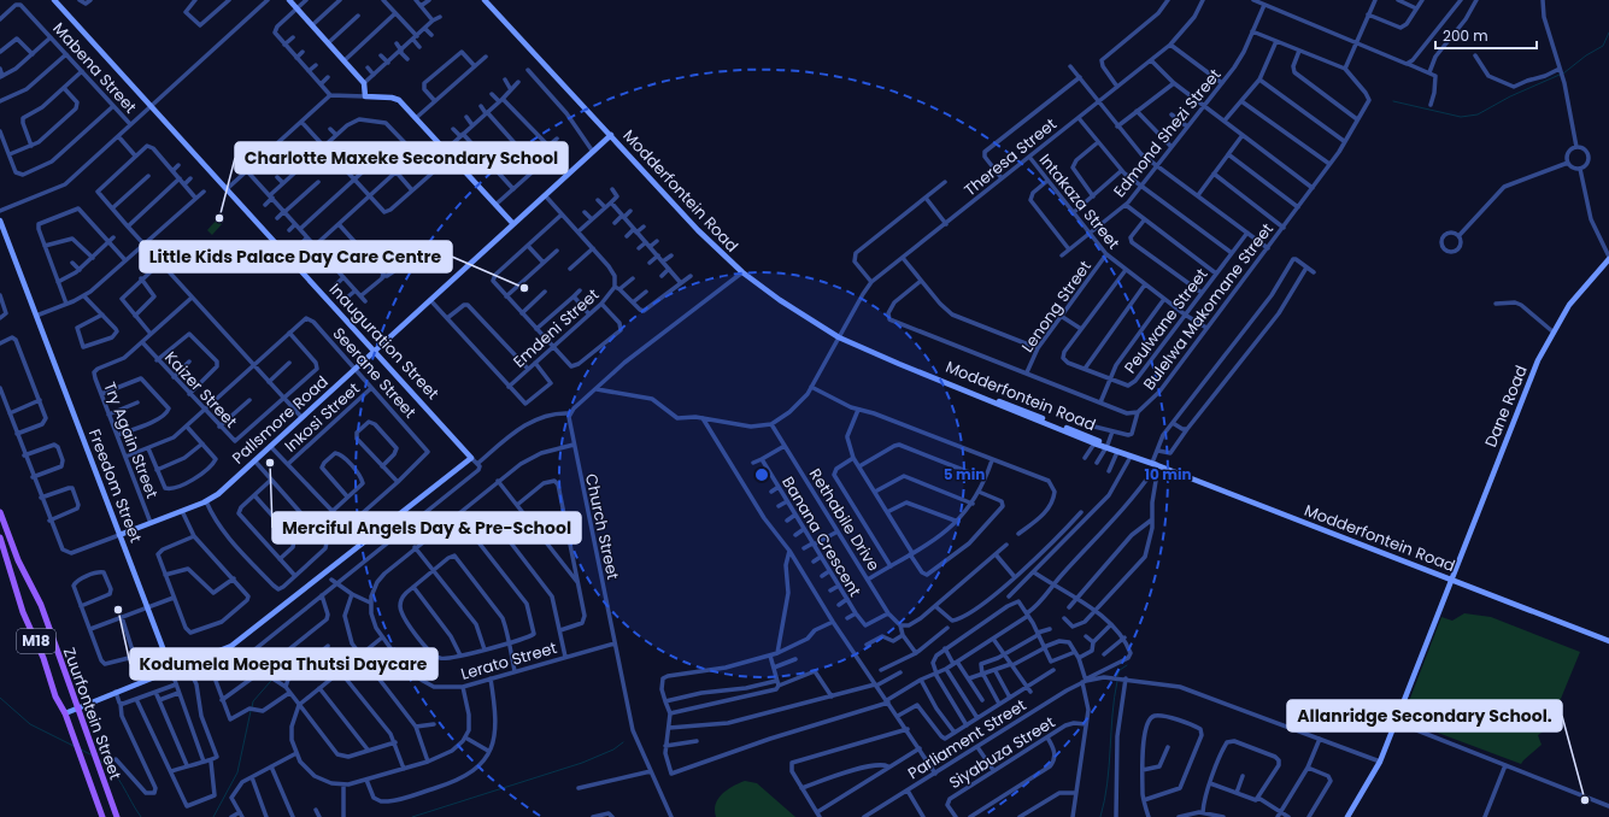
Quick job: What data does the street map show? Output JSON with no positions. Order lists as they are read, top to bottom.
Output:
{
  "streets": {
    "main road": ["M18", "Zuurfontein Street"],
    "street": [
      "Mabena Street",
      "Edmond Shezi Street",
      "Theresa Street",
      "Modderfontein Road",
      "Intakaza Street",
      "Lenong Street",
      "Bulelwa Makomane Street",
      "Peulwane Street",
      "Emdeni Street",
      "Inauguration Street",
      "Seerane Street",
      "Kaizer Street",
      "Dane Road",
      "Inkosi Street",
      "Pallsmore Road",
      "Try Again Street",
      "Freedom Street",
      "Rethabile Drive",
      "Church Street",
      "Banana Crescent",
      "Lerato Street",
      "Parliament Street",
      "Siyabuza Street"
    ]
  },
  "crossings": [
    ["Edmond Shezi Street", "Intakaza Street"],
    ["Theresa Street", "Modderfontein Road"],
    ["Theresa Street", "Intakaza Street"],
    ["Theresa Street", "Rethabile Drive"],
    ["Modderfontein Road", "Dane Road"],
    ["Modderfontein Road", "Pallsmore Road"],
    ["Intakaza Street", "Lenong Street"],
    ["Intakaza Street", "Bulelwa Makomane Street"],
    ["Intakaza Street", "Peulwane Street"],
    ["Emdeni Street", "Pallsmore Road"],
    ["Inauguration Street", "Pallsmore Road"],
    ["Seerane Street", "Kaizer Street"],
    ["Seerane Street", "Inkosi Street"],
    ["Seerane Street", "Pallsmore Road"],
    ["Seerane Street", "Try Again Street"],
    ["Kaizer Street", "Try Again Street"],
    ["Pallsmore Road", "Try Again Street"],
    ["Pallsmore Road", "Freedom Street"],
    ["Rethabile Drive", "Banana Crescent"],
    ["Church Street", "Lerato Street"]
  ],
  "places": [
    "Charlotte Maxeke Secondary School",
    "Little Kids Palace Day Care Centre",
    "Merciful Angels Day & Pre-School",
    "Kodumela Moepa Thutsi Daycare",
    "Allanridge Secondary School."
  ],
  "scale_bar": "200 m",
  "rings": ["5 min", "10 min"]
}
